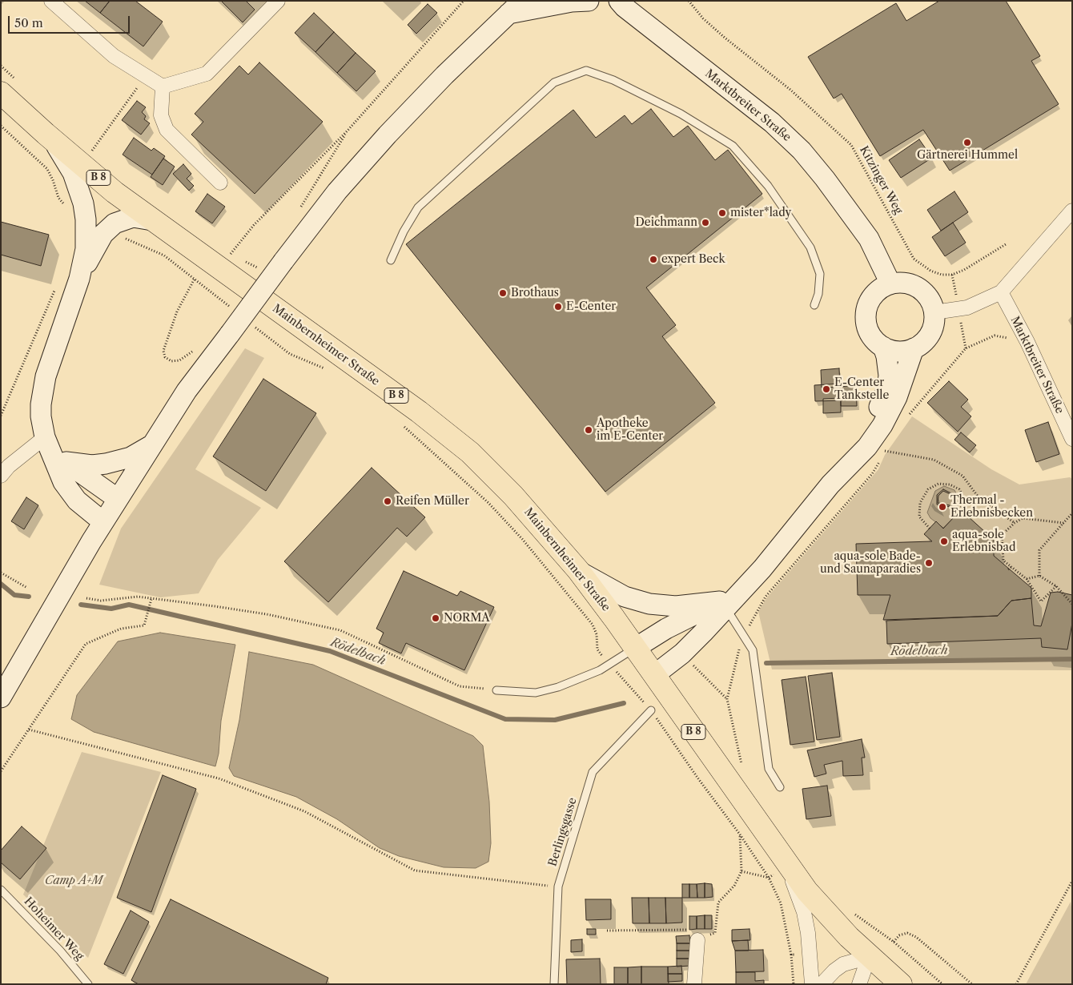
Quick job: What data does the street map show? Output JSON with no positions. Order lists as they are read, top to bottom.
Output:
{
  "streets": {
    "main road": ["Marktbreiter Straße", "B 8", "Mainbernheimer Straße"],
    "lane": ["Berlingsgasse", "Hoheimer Weg"],
    "path": ["Kitzinger Weg"]
  },
  "water": ["Rödelbach"],
  "parks": ["Camp A+M"],
  "places": [
    "Gärtnerei Hummel",
    "mister*lady",
    "Deichmann",
    "expert Beck",
    "Brothaus",
    "E-Center",
    "E-Center Tankstelle",
    "Apotheke im E-Center",
    "Reifen Müller",
    "Thermal - Erlebnisbecken",
    "aqua-sole Erlebnisbad",
    "aqua-sole Bade- und Saunaparadies",
    "NORMA"
  ],
  "scale_bar": "50 m"
}
